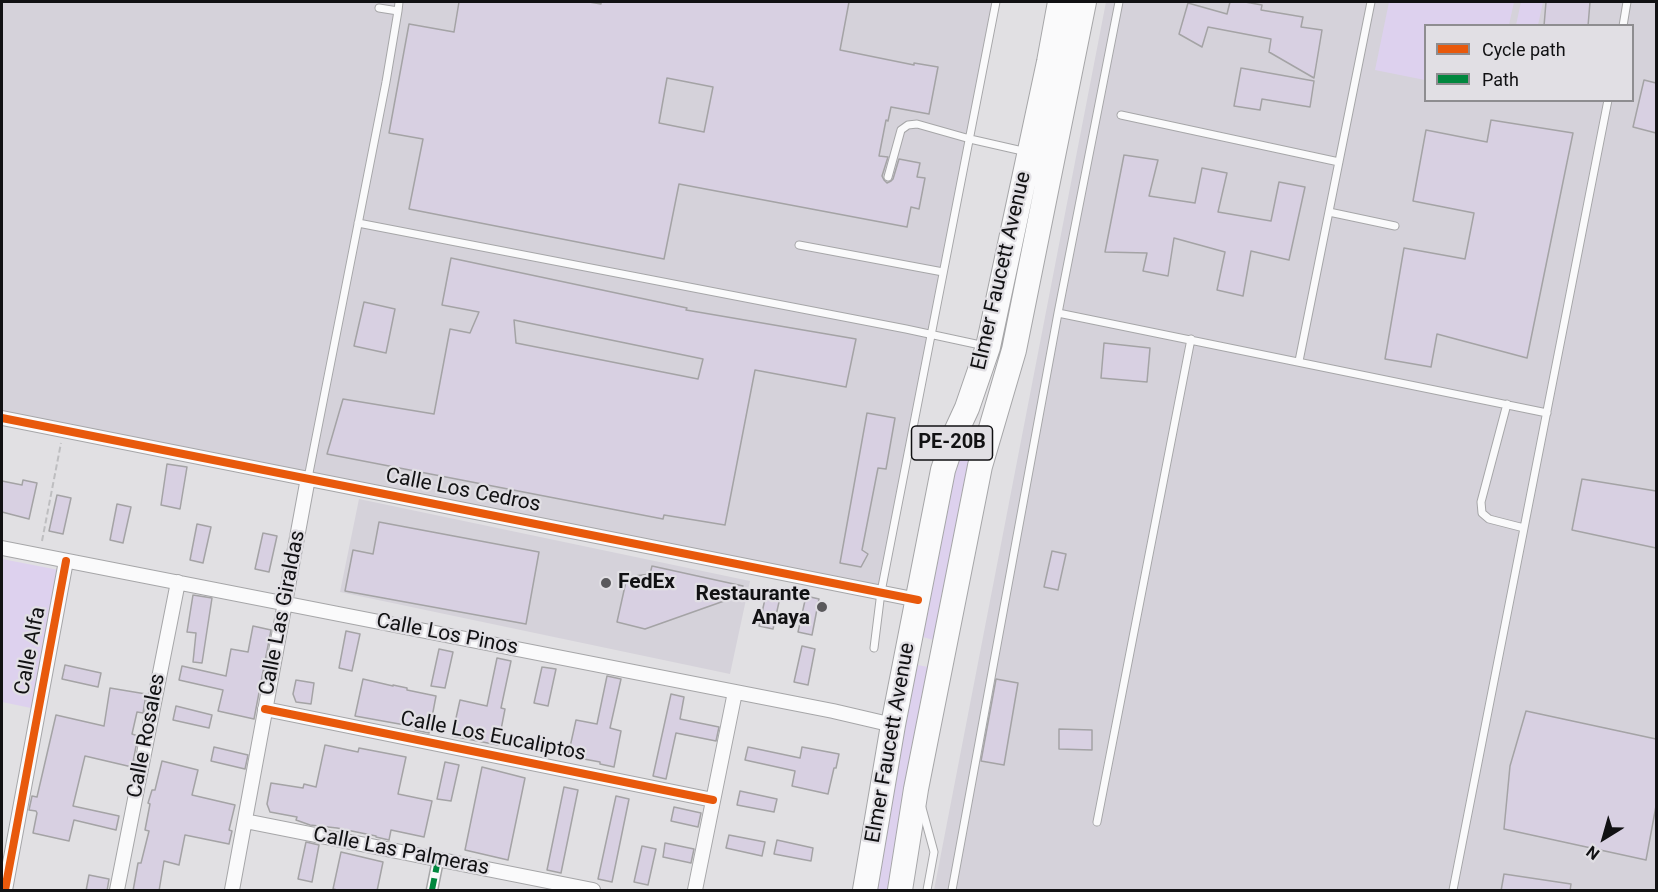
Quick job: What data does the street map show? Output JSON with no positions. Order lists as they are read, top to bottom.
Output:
{
  "streets": {
    "highway": ["Elmer Faucett Avenue", "PE-20B"],
    "street": [
      "Calle Los Cedros",
      "Calle Las Giraldas",
      "Calle Los Pinos",
      "Calle Alfa",
      "Calle Rosales",
      "Calle Los Eucaliptos",
      "Calle Las Palmeras"
    ]
  },
  "crossings": [
    ["Elmer Faucett Avenue", "Calle Los Cedros"],
    ["Elmer Faucett Avenue", "Calle Los Pinos"],
    ["Calle Los Cedros", "Calle Las Giraldas"],
    ["Calle Las Giraldas", "Calle Los Pinos"],
    ["Calle Las Giraldas", "Calle Los Eucaliptos"],
    ["Calle Las Giraldas", "Calle Las Palmeras"],
    ["Calle Los Pinos", "Calle Alfa"],
    ["Calle Los Pinos", "Calle Rosales"]
  ],
  "places": ["FedEx", "Restaurante Anaya"],
  "legend": ["Cycle path", "Path"],
  "north": "bottom left"
}
